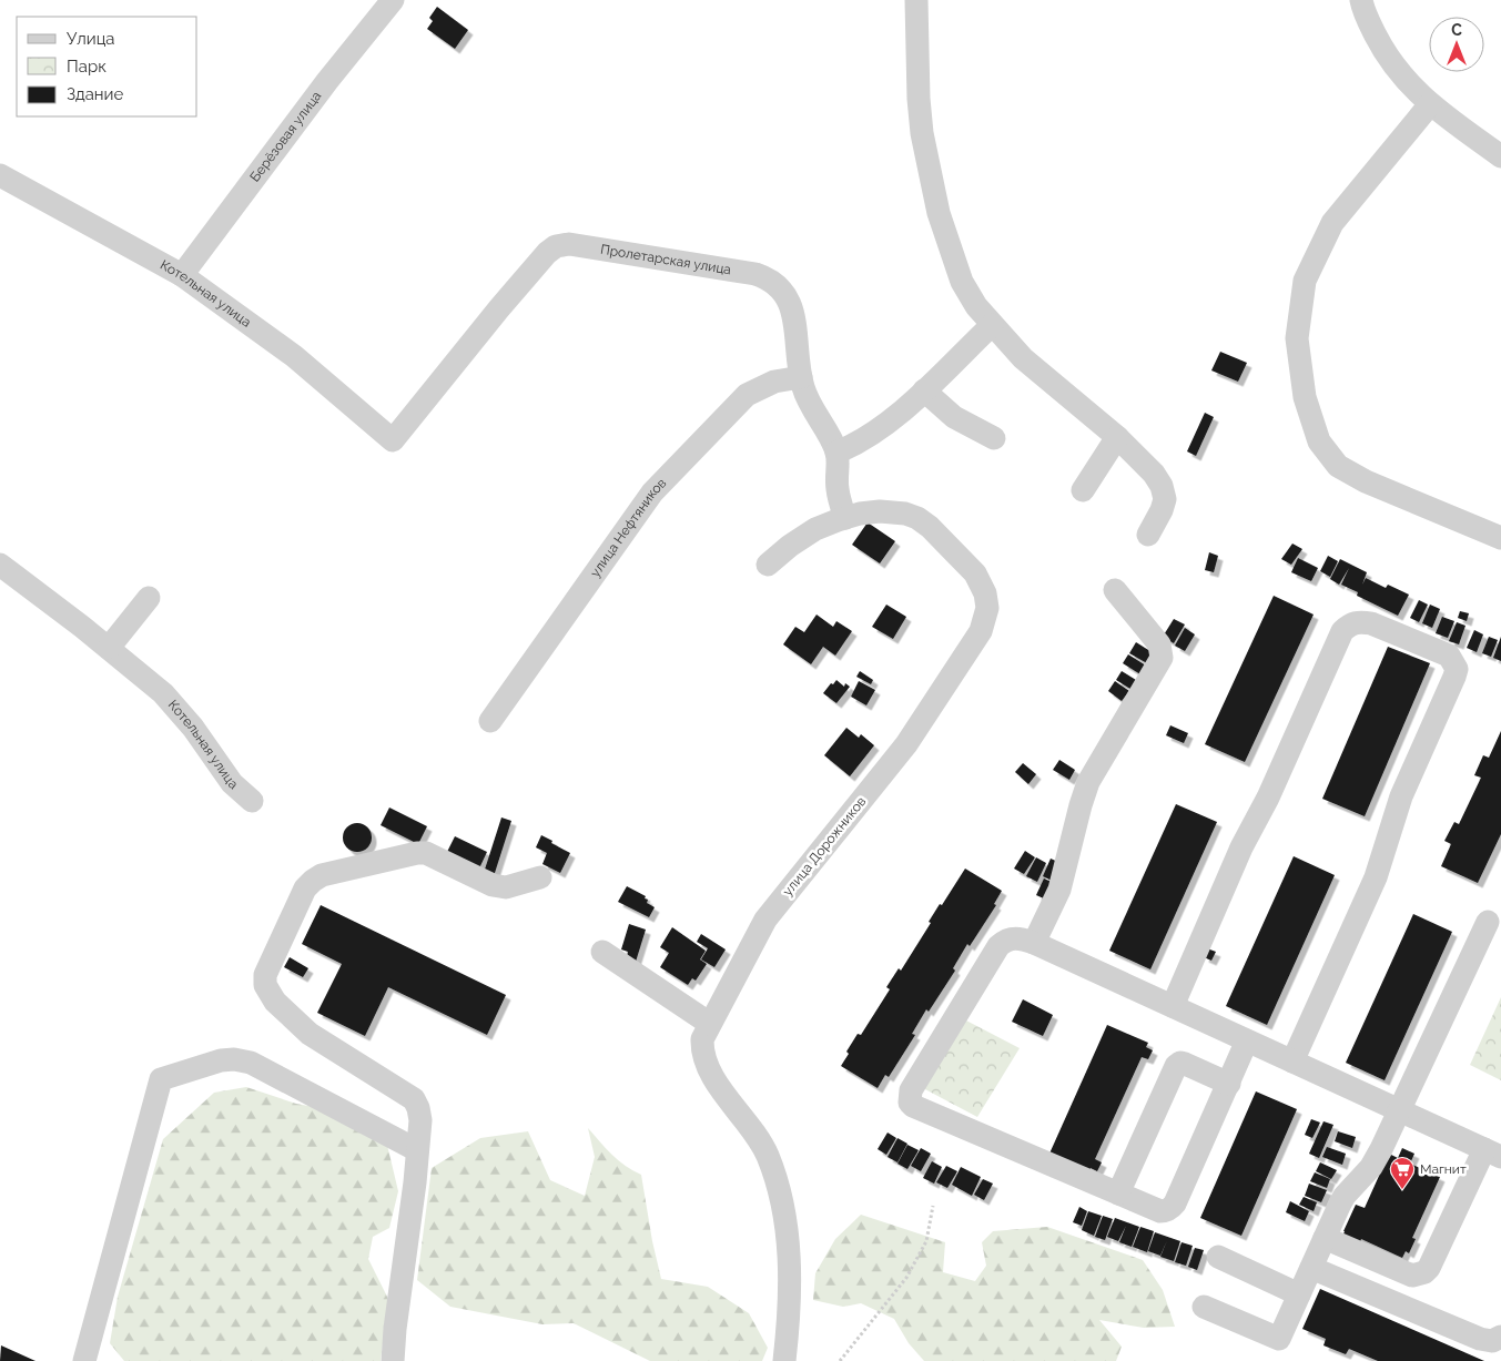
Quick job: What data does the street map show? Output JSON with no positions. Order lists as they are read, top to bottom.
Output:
{
  "streets": {
    "street": [
      "Берёзовая улица",
      "Пролетарская улица",
      "Котельная улица",
      "улица Нефтяников",
      "улица Дорожников"
    ]
  },
  "crossings": [
    ["Берёзовая улица", "Котельная улица"],
    ["Пролетарская улица", "Котельная улица"],
    ["Пролетарская улица", "улица Нефтяников"],
    ["Пролетарская улица", "улица Дорожников"]
  ],
  "places": {
    "supermarket": ["Магнит"]
  },
  "legend": ["Улица", "Парк", "Здание"],
  "north": "top"
}
